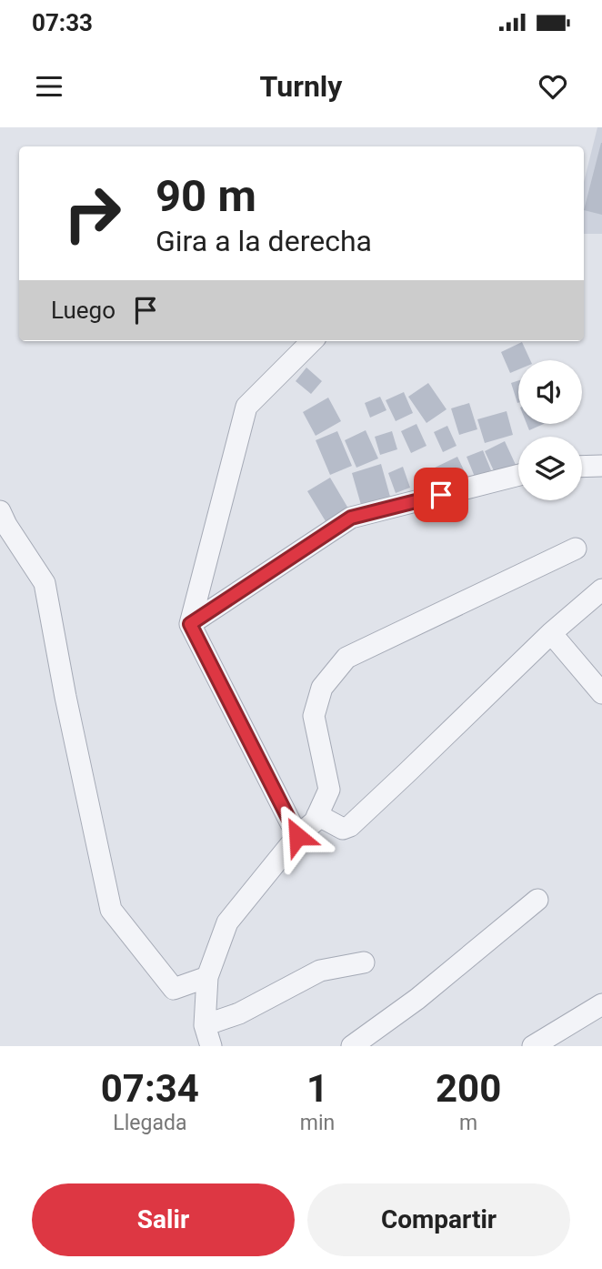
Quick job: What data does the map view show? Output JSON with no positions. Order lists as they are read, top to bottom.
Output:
{
  "page": {
    "status": "07:33",
    "header": "Turnly",
    "turn": ["90 m", "Gira a la derecha"],
    "then": "Luego",
    "eta": [
      "07:34",
      "Llegada",
      "1",
      "min",
      "200",
      "m"
    ],
    "buttons": ["Salir", "Compartir"]
  }
}
